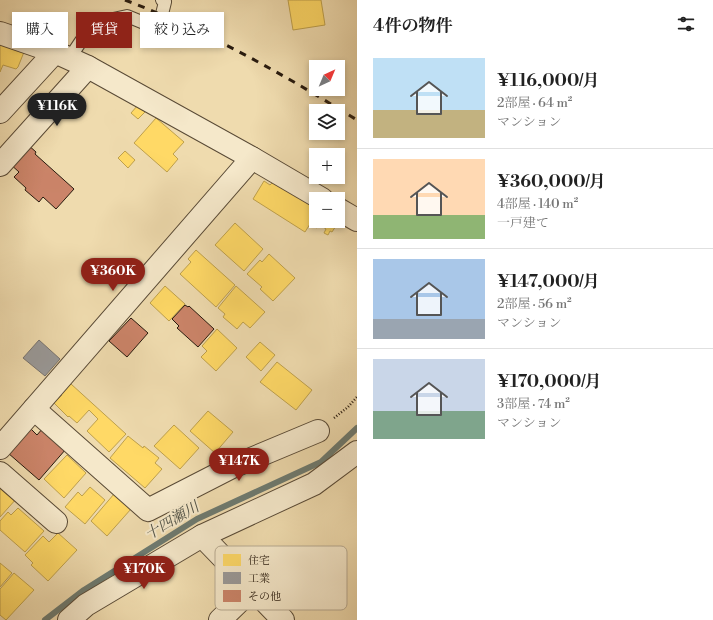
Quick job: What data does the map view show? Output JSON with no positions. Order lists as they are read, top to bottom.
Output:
{
  "water": ["十四瀬川"],
  "legend": ["住宅", "工業", "その他"],
  "north": "top right",
  "page": {
    "heading": "4件の物件",
    "chip": ["購入", "賃貸", "絞り込み"],
    "list": [
      {
        "name": "¥116,000/月",
        "note": "2部屋 · 64 m² · マンション"
      },
      {
        "name": "¥360,000/月",
        "note": "4部屋 · 140 m² · 一戸建て"
      },
      {
        "name": "¥147,000/月",
        "note": "2部屋 · 56 m² · マンション"
      },
      {
        "name": "¥170,000/月",
        "note": "3部屋 · 74 m² · マンション"
      }
    ],
    "map_buttons": ["+", "−"],
    "price": [
      "¥116K",
      "¥360K",
      "¥147K",
      "¥170K"
    ]
  }
}
